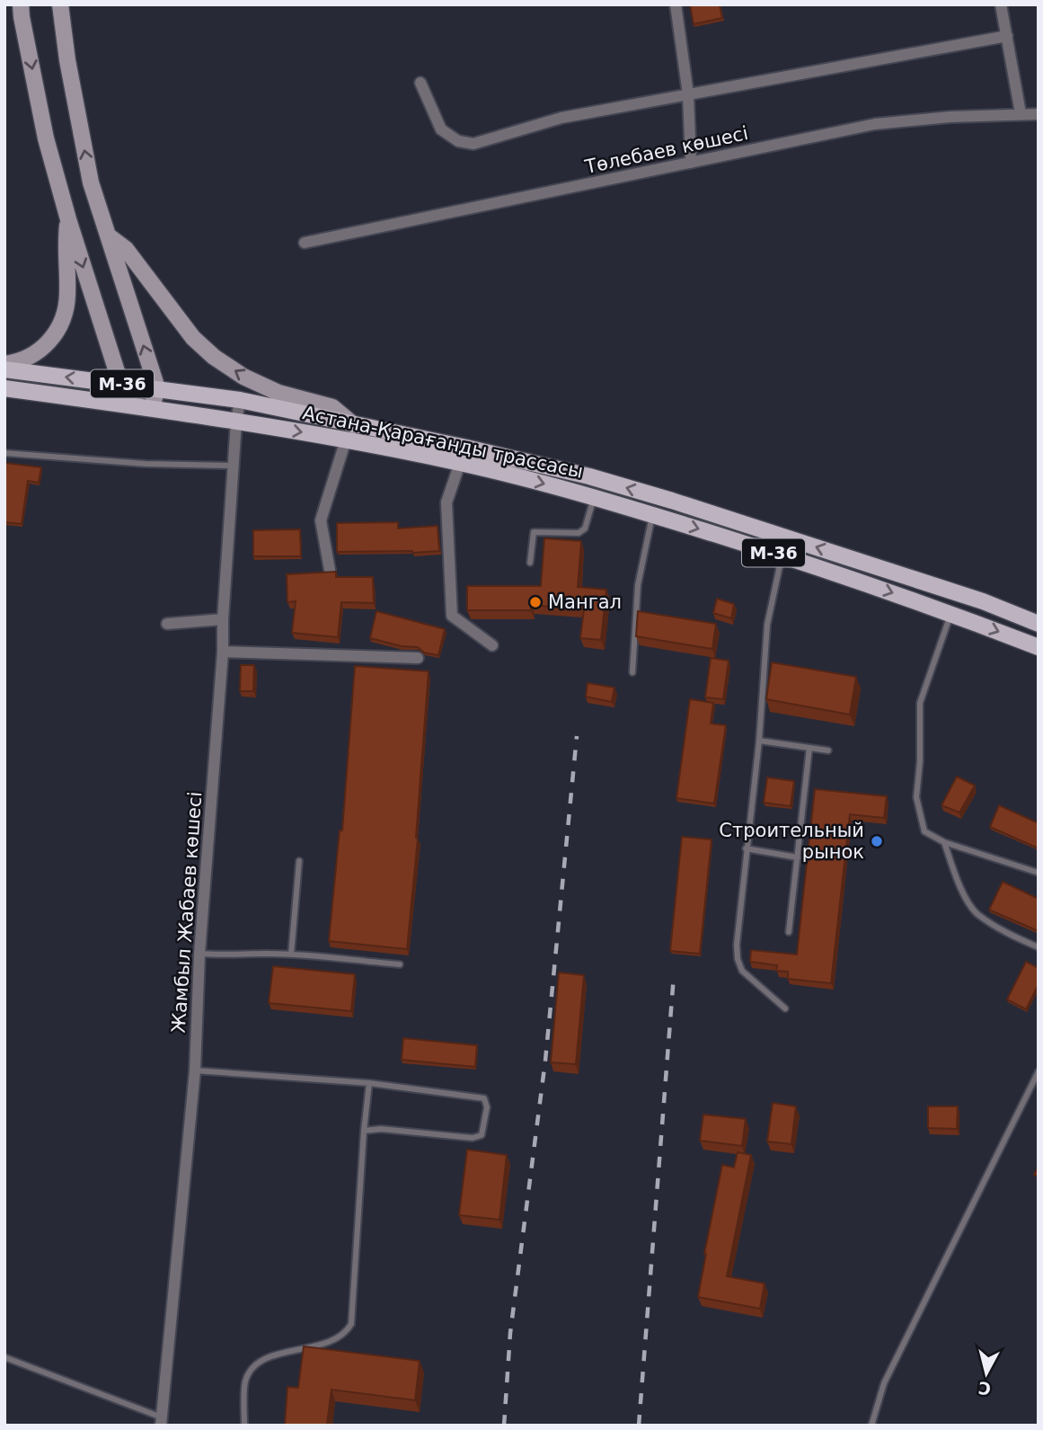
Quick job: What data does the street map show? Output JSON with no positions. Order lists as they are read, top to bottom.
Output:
{
  "streets": {
    "main road": ["M-36", "Астана-Қарағанды трассасы"],
    "street": ["Төлебаев көшесі", "Жамбыл Жабаев көшесі"]
  },
  "crossings": [
    ["Астана-Қарағанды трассасы", "Жамбыл Жабаев көшесі"]
  ],
  "places": ["Мангал", "Строительный рынок"],
  "north": "bottom"
}
